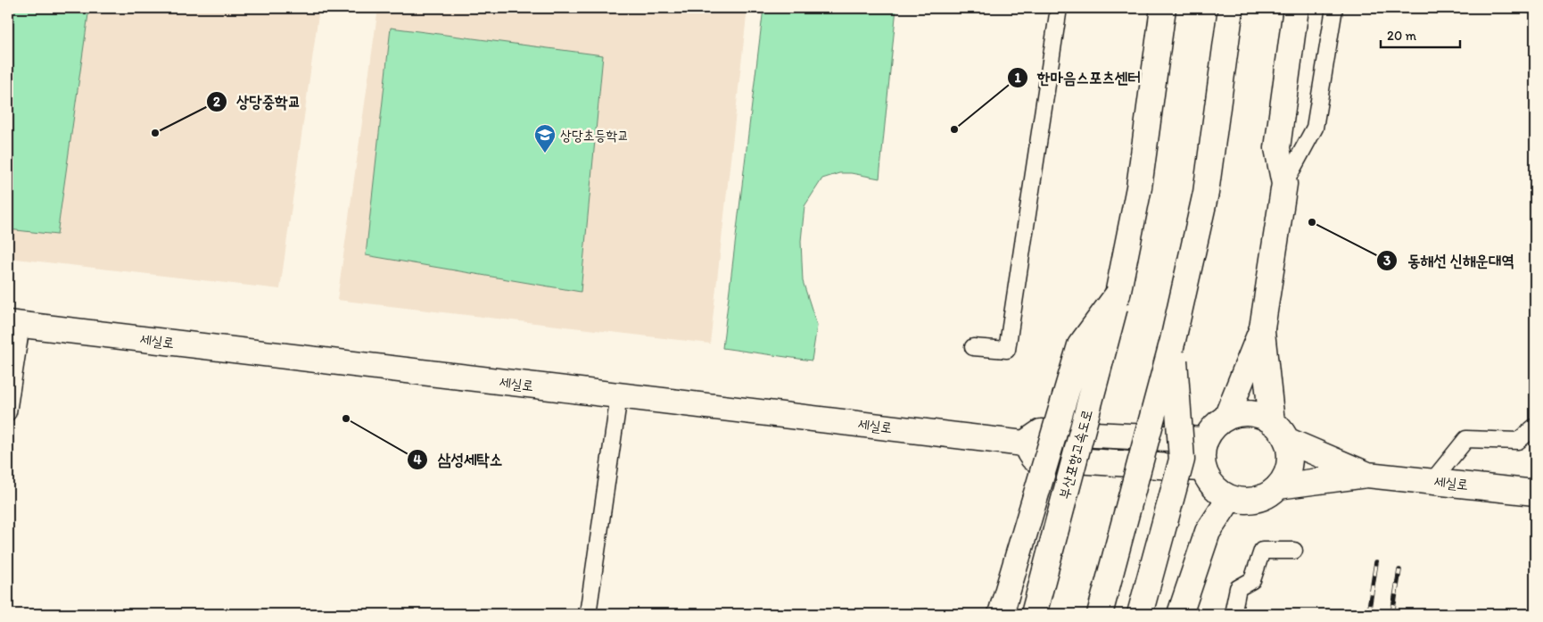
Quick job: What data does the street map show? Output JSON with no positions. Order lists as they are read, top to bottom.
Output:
{
  "streets": {
    "main road": ["세실로", "부산포항고속도로"]
  },
  "places": {
    "other": [
      "한마음스포츠센터",
      "상당중학교",
      "동해선 신해운대역",
      "삼성세탁소"
    ],
    "school or university": ["상당초등학교"]
  },
  "scale_bar": "20 m"
}
